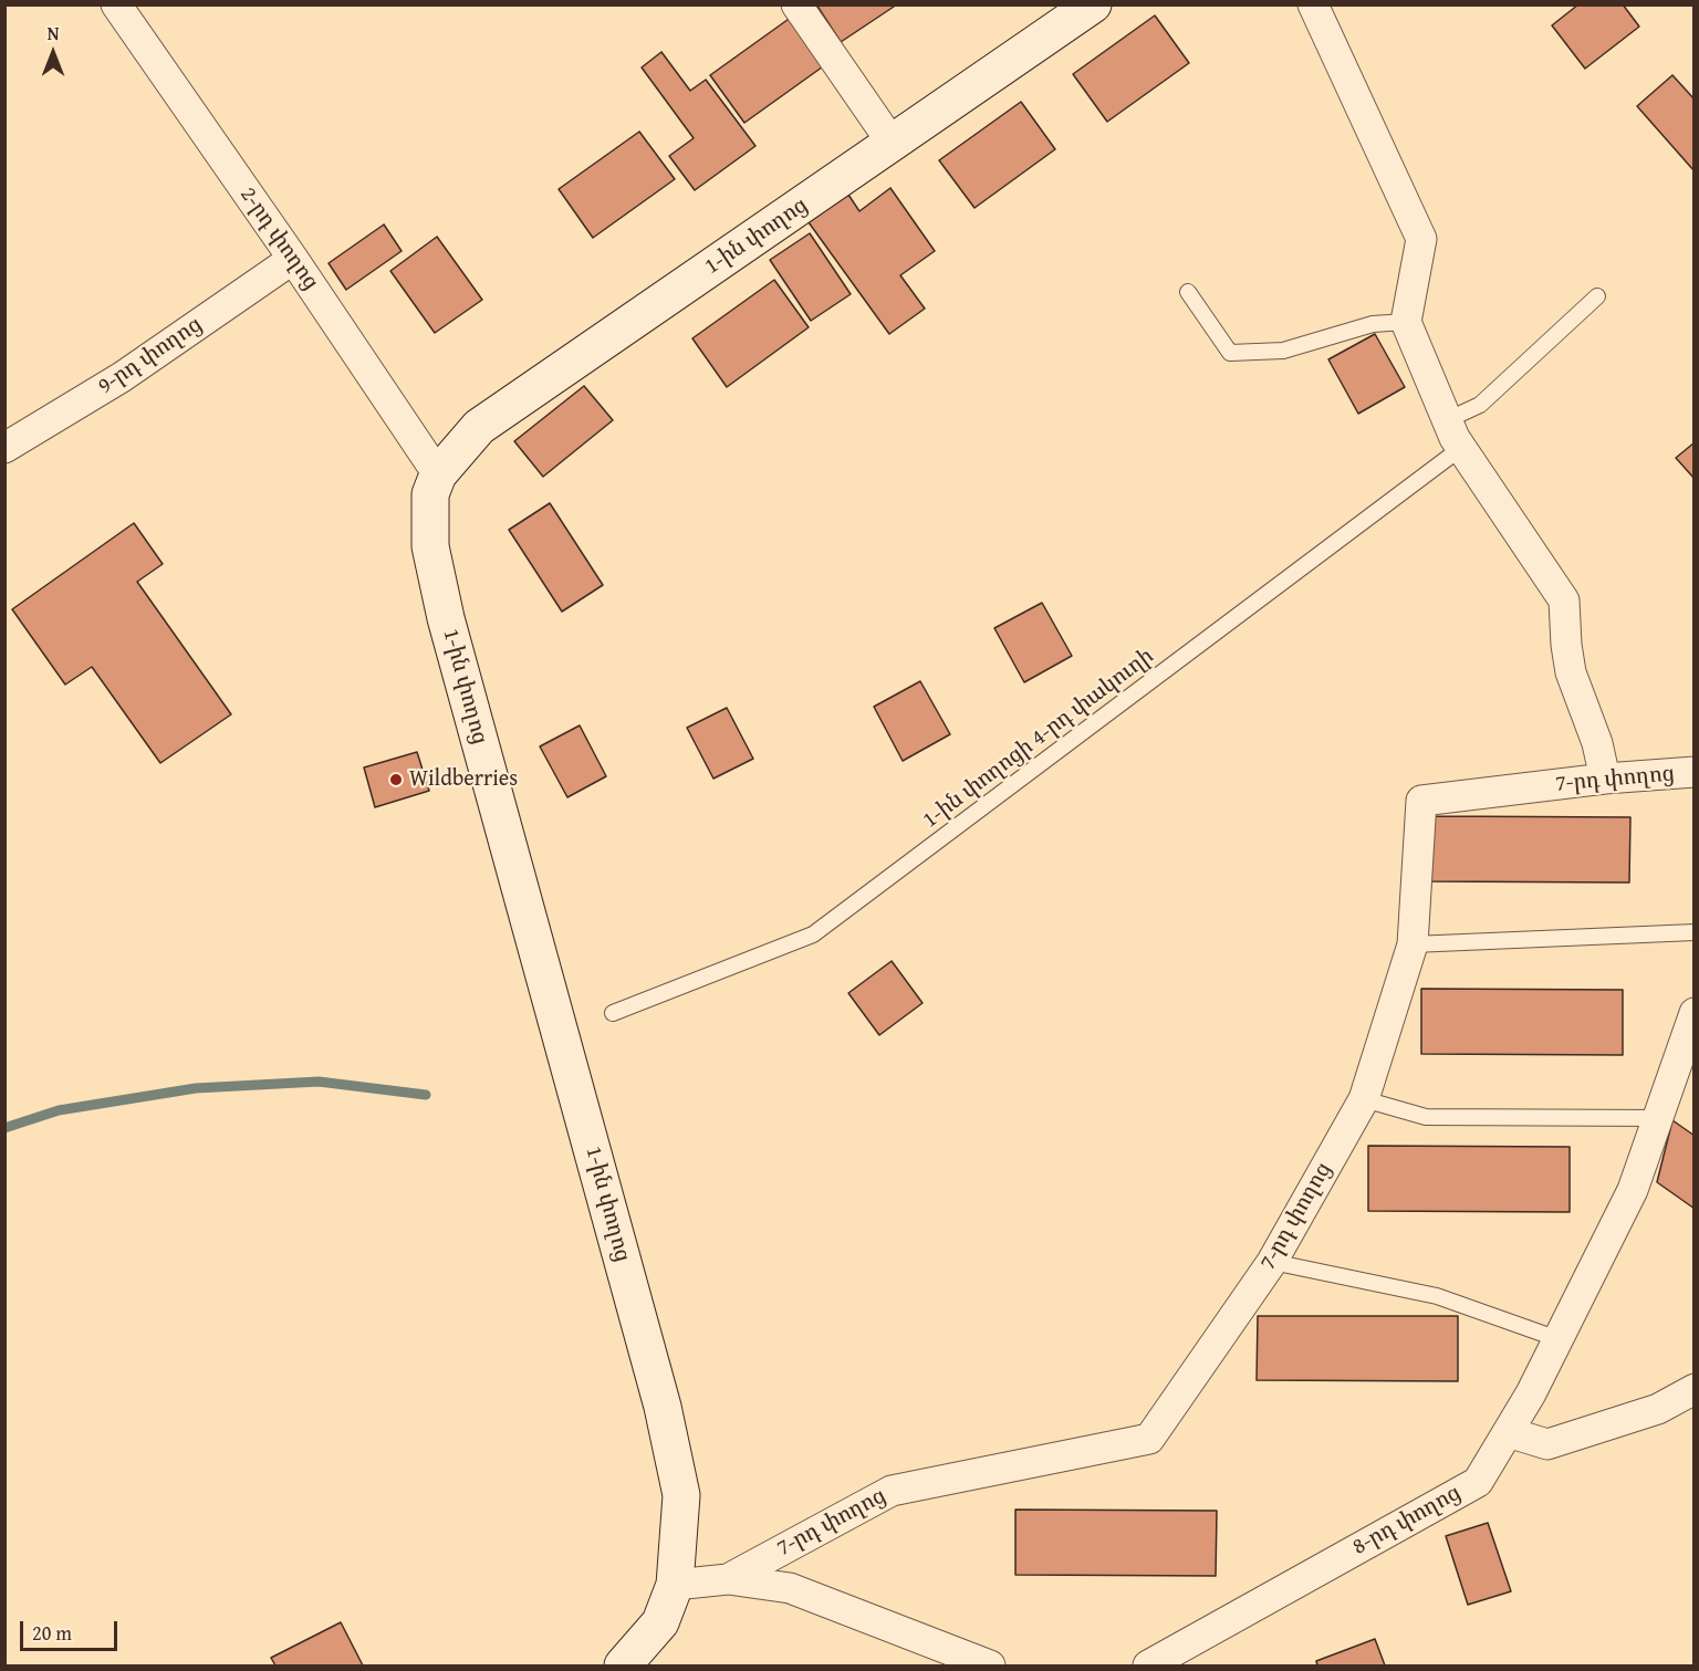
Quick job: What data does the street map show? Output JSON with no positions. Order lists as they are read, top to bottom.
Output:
{
  "streets": {
    "main road": ["1-ին փողոց"],
    "street": [
      "2-րդ փողոց",
      "9-րդ փողոց",
      "7-րդ փողոց",
      "8-րդ փողոց"
    ],
    "lane": ["1-ին փողոցի 4-րդ փակուղի"]
  },
  "crossings": [
    ["1-ին փողոց", "2-րդ փողոց"],
    ["2-րդ փողոց", "9-րդ փողոց"]
  ],
  "places": ["Wildberries"],
  "scale_bar": "20 m",
  "north": "top"
}
